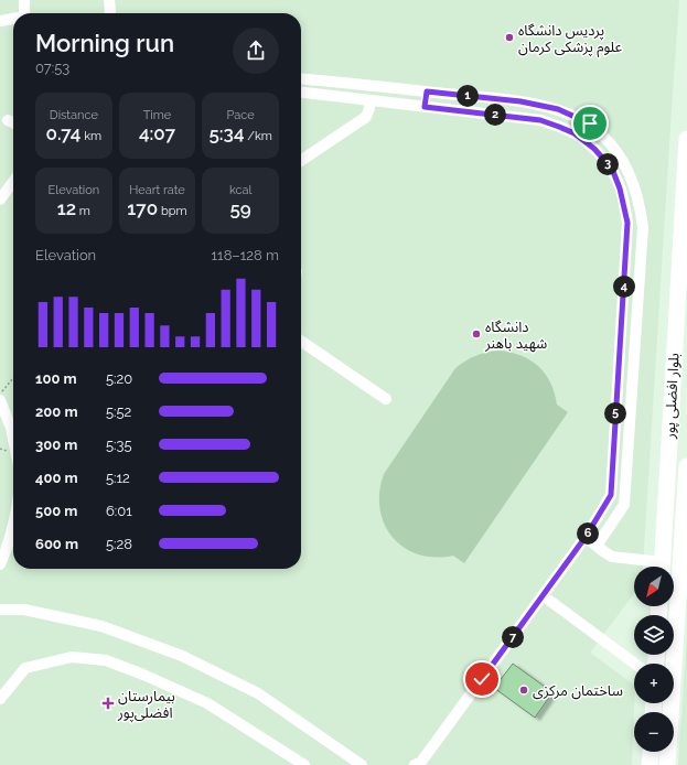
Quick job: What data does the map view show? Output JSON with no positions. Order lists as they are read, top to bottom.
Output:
{
  "streets": {
    "highway": ["بلوار افضلی پور"]
  },
  "places": {
    "other": ["پردیس دانشگاه علوم پزشکی کرمان", "دانشگاه شهید باهنر", "ساختمان مرکزی"],
    "health": ["بیمارستان افضلی‌پور"]
  },
  "north": "bottom left",
  "page": {
    "heading": ["Morning run", "07:53"],
    "pins": [
      "1",
      "2",
      "3",
      "4",
      "5",
      "6",
      "7"
    ],
    "stats": [
      ["Distance", "0.74 km"],
      ["Time", "4:07"],
      ["Pace", "5:34 /km"],
      ["Elevation", "12 m"],
      ["Heart rate", "170 bpm"],
      ["kcal", "59"]
    ],
    "chart": ["Elevation", "118–128 m"],
    "list": [
      {
        "name": "100 m",
        "note": "5:20"
      },
      {
        "name": "200 m",
        "note": "5:52"
      },
      {
        "name": "300 m",
        "note": "5:35"
      },
      {
        "name": "400 m",
        "note": "5:12"
      },
      {
        "name": "500 m",
        "note": "6:01"
      },
      {
        "name": "600 m",
        "note": "5:28"
      }
    ],
    "map_buttons": ["+", "−"]
  }
}
